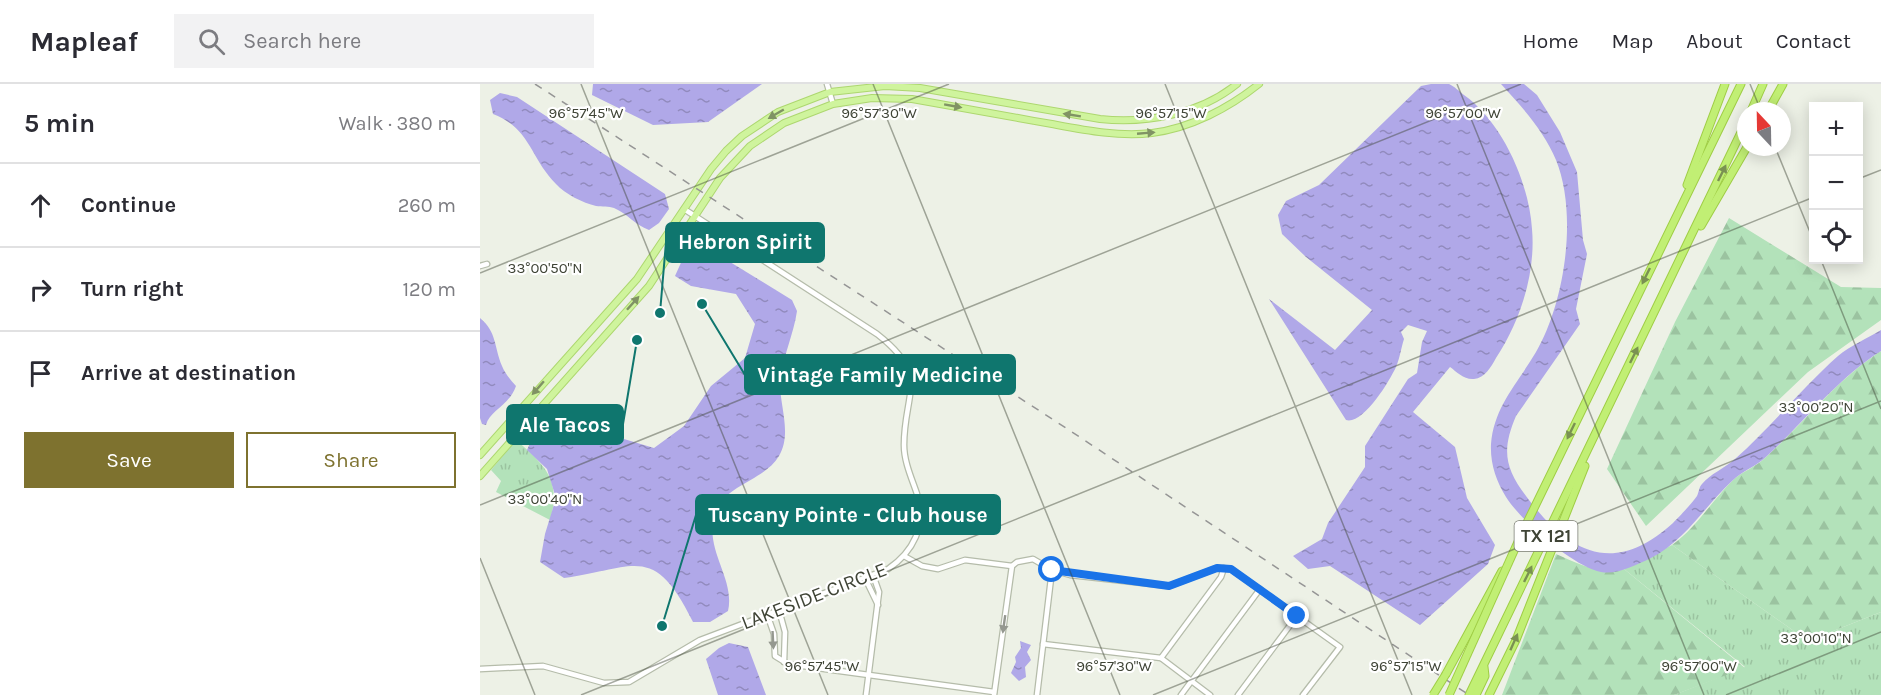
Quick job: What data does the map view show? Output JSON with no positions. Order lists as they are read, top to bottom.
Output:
{
  "streets": {
    "highway": ["TX 121"],
    "street": ["LAKESIDE CIRCLE"]
  },
  "places": [
    "Vintage Family Medicine",
    "Hebron Spirit",
    "Ale Tacos",
    "Tuscany Pointe - Club house"
  ],
  "north": "top",
  "page": {
    "header": "Mapleaf",
    "search": "Search here",
    "nav": [
      "Home",
      "Map",
      "About",
      "Contact"
    ],
    "heading": ["5 min", "Walk · 380 m"],
    "map_buttons": ["+", "−"],
    "list": [
      ["Continue", "260 m"],
      ["Turn right", "120 m"],
      "Arrive at destination"
    ],
    "buttons": ["Save", "Share"]
  },
  "coordinates": [
    "96°57'45\"W",
    "96°57'30\"W",
    "96°57'15\"W",
    "96°57'00\"W",
    "33°00'50\"N",
    "33°00'20\"N",
    "33°00'40\"N",
    "33°00'10\"N"
  ]
}
